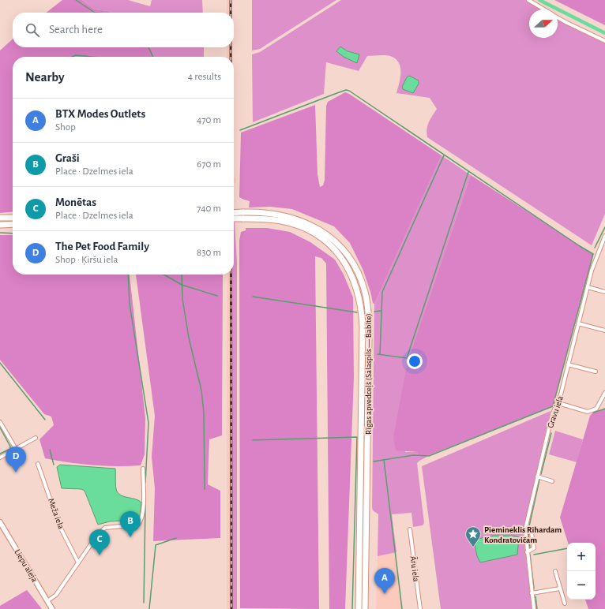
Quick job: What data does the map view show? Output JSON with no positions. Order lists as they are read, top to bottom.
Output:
{
  "streets": {
    "highway": ["Rīgas apvedceļš (Salaspils — Babīte)"],
    "street": [
      "Gravu iela",
      "Meža iela",
      "Liepu aleja",
      "Āru iela"
    ]
  },
  "places": {
    "place": ["Piemineklis Rihardam Kondratovičam"]
  },
  "north": "right",
  "page": {
    "search": "Search here",
    "heading": ["Nearby", "4 results"],
    "list": [
      {
        "mark": "A",
        "name": "BTX Modes Outlets",
        "note": "Shop",
        "value": "470 m"
      },
      {
        "mark": "B",
        "name": "Graši",
        "note": "Place · Dzelmes iela",
        "value": "670 m"
      },
      {
        "mark": "C",
        "name": "Monētas",
        "note": "Place · Dzelmes iela",
        "value": "740 m"
      },
      {
        "mark": "D",
        "name": "The Pet Food Family",
        "note": "Shop · Ķiršu iela",
        "value": "830 m"
      }
    ],
    "pins": [
      "D",
      "B",
      "C",
      "A"
    ],
    "map_buttons": ["+", "−"]
  }
}
